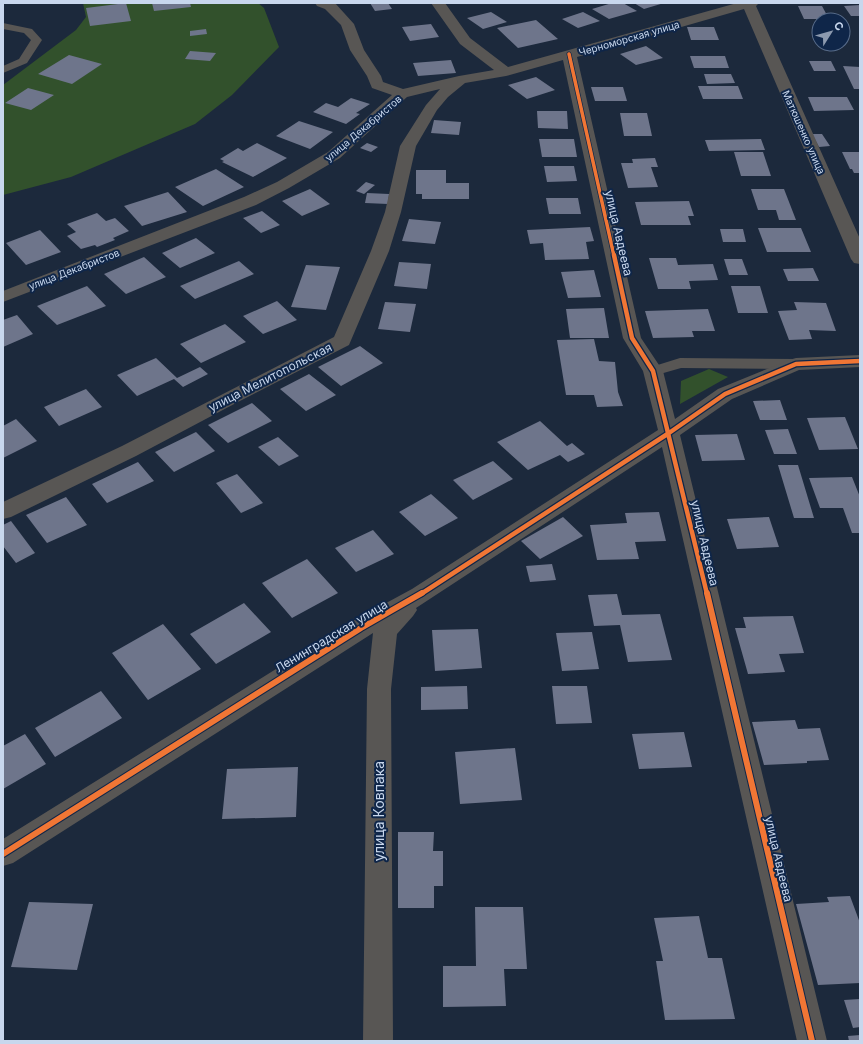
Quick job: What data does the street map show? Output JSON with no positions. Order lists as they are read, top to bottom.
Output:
{
  "streets": {
    "street": [
      "Черноморская улица",
      "улица Декабристов",
      "Матюшенко улица",
      "улица Авдеева",
      "улица Мелитопольская",
      "Ленинградская улица",
      "улица Ковпака"
    ]
  },
  "crossings": [
    ["Черноморская улица", "улица Декабристов"],
    ["Черноморская улица", "Матюшенко улица"],
    ["Черноморская улица", "улица Авдеева"],
    ["улица Декабристов", "улица Мелитопольская"],
    ["улица Авдеева", "Ленинградская улица"],
    ["Ленинградская улица", "улица Ковпака"]
  ],
  "north": "top right"
}
